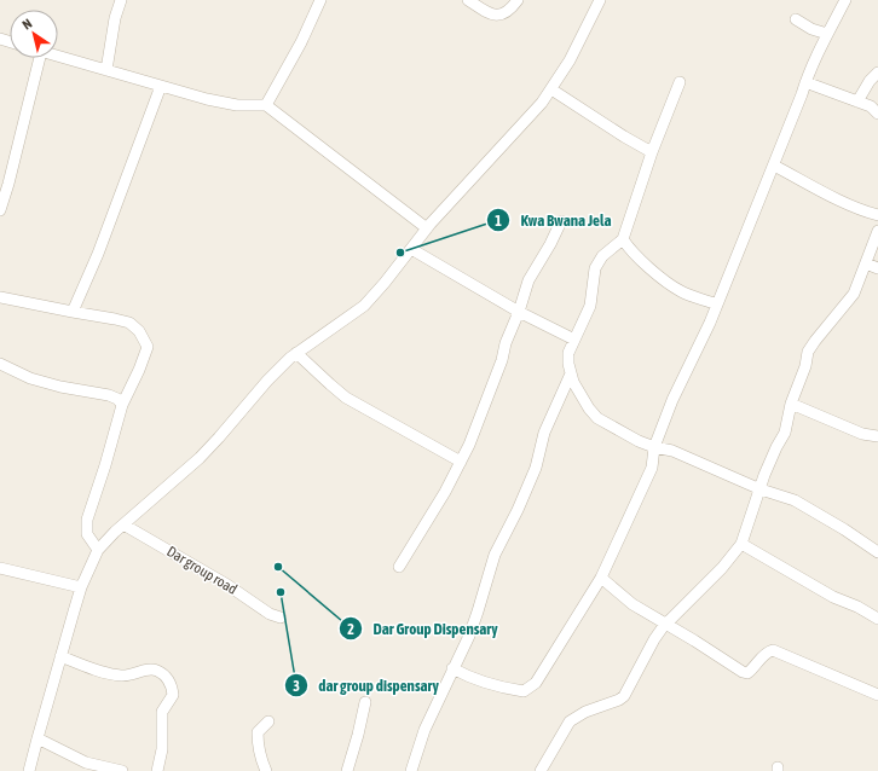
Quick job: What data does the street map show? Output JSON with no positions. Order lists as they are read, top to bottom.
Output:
{
  "streets": {
    "street": ["Dar group road"]
  },
  "places": ["Kwa Bwana Jela", "Dar Group Dispensary", "dar group dispensary"],
  "north": "top left"
}
